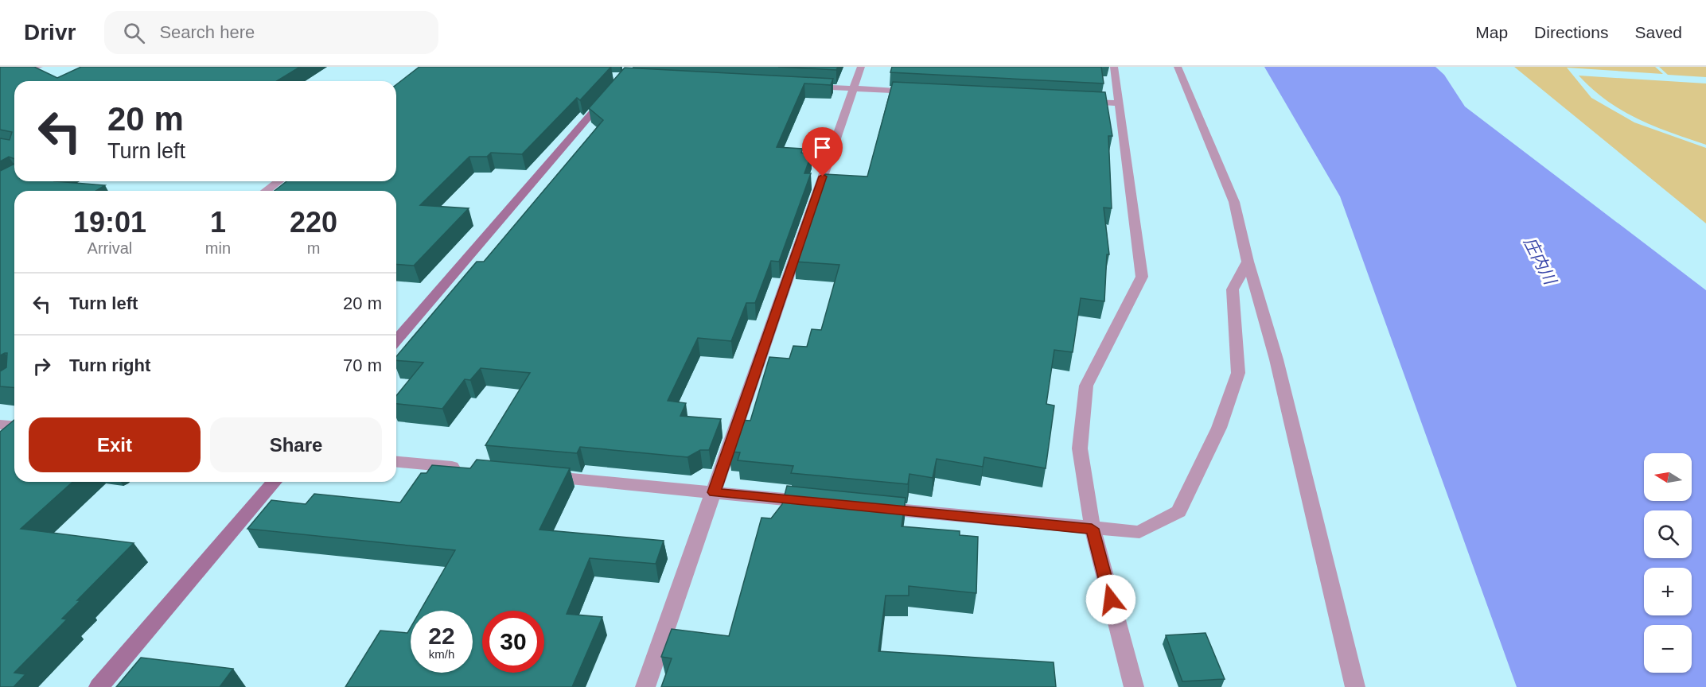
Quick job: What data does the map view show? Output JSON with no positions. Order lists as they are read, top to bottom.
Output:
{
  "water": ["庄内川"],
  "north": "left",
  "page": {
    "header": "Drivr",
    "search": "Search here",
    "nav": ["Map", "Directions", "Saved"],
    "turn": ["20 m", "Turn left"],
    "eta": [
      "19:01",
      "Arrival",
      "1",
      "min",
      "220",
      "m"
    ],
    "list": [
      {
        "name": "Turn left",
        "value": "20 m"
      },
      {
        "name": "Turn right",
        "value": "70 m"
      }
    ],
    "buttons": ["Exit", "Share"],
    "map_buttons": ["+", "−"],
    "speed": "22 km/h",
    "limit": "30"
  }
}
